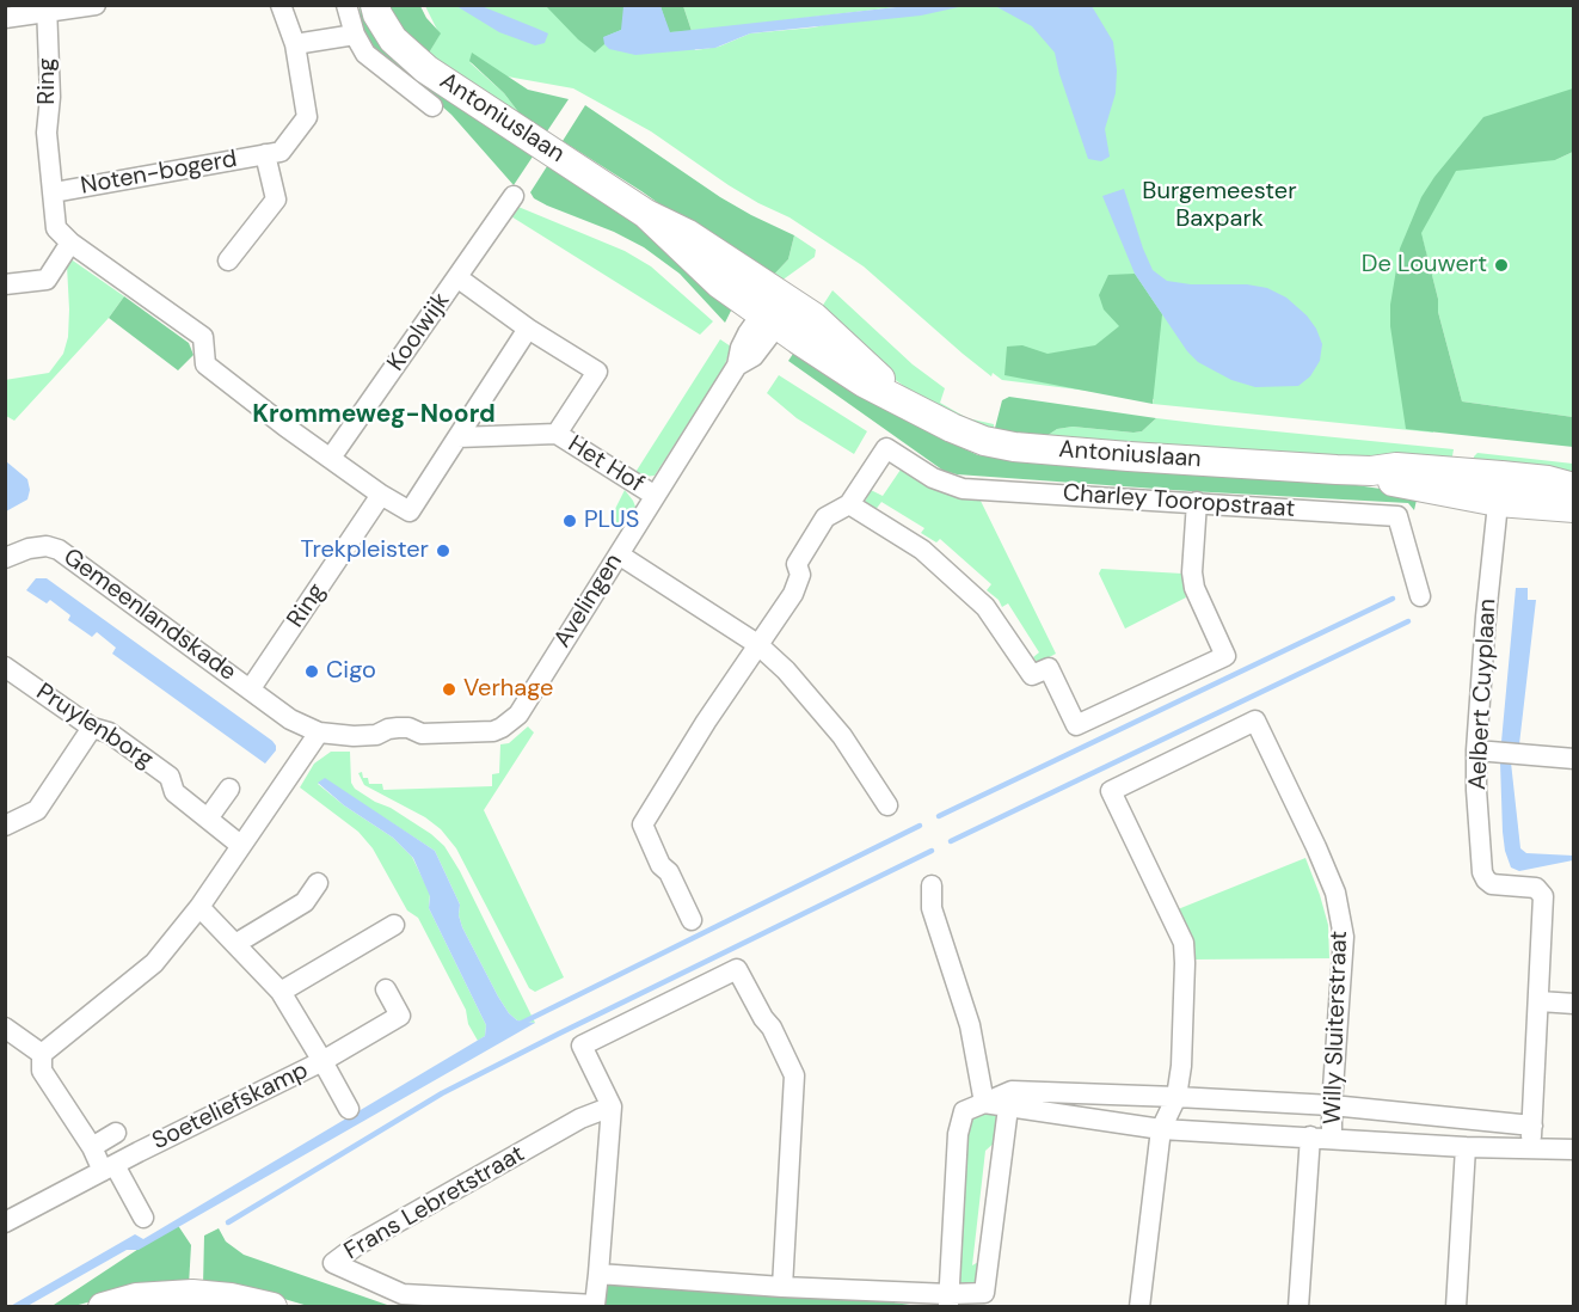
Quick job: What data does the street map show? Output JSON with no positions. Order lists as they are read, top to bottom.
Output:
{
  "streets": {
    "main road": ["Antoniuslaan"],
    "street": [
      "Ring",
      "Noten-bogerd",
      "Koolwijk",
      "Het Hof",
      "Charley Tooropstraat",
      "Avelingen",
      "Gemeenlandskade",
      "Aelbert Cuyplaan",
      "Pruylenborg",
      "Willy Sluiterstraat",
      "Soeteliefskamp",
      "Frans Lebretstraat"
    ]
  },
  "crossings": [
    ["Ring", "Noten-bogerd"],
    ["Ring", "Koolwijk"],
    ["Ring", "Gemeenlandskade"],
    ["Antoniuslaan", "Avelingen"],
    ["Antoniuslaan", "Aelbert Cuyplaan"],
    ["Koolwijk", "Het Hof"],
    ["Het Hof", "Avelingen"]
  ],
  "districts": ["Krommeweg-Noord"],
  "parks": ["Burgemeester Baxpark"],
  "places": [
    "De Louwert",
    "PLUS",
    "Trekpleister",
    "Cigo",
    "Verhage"
  ]
}
